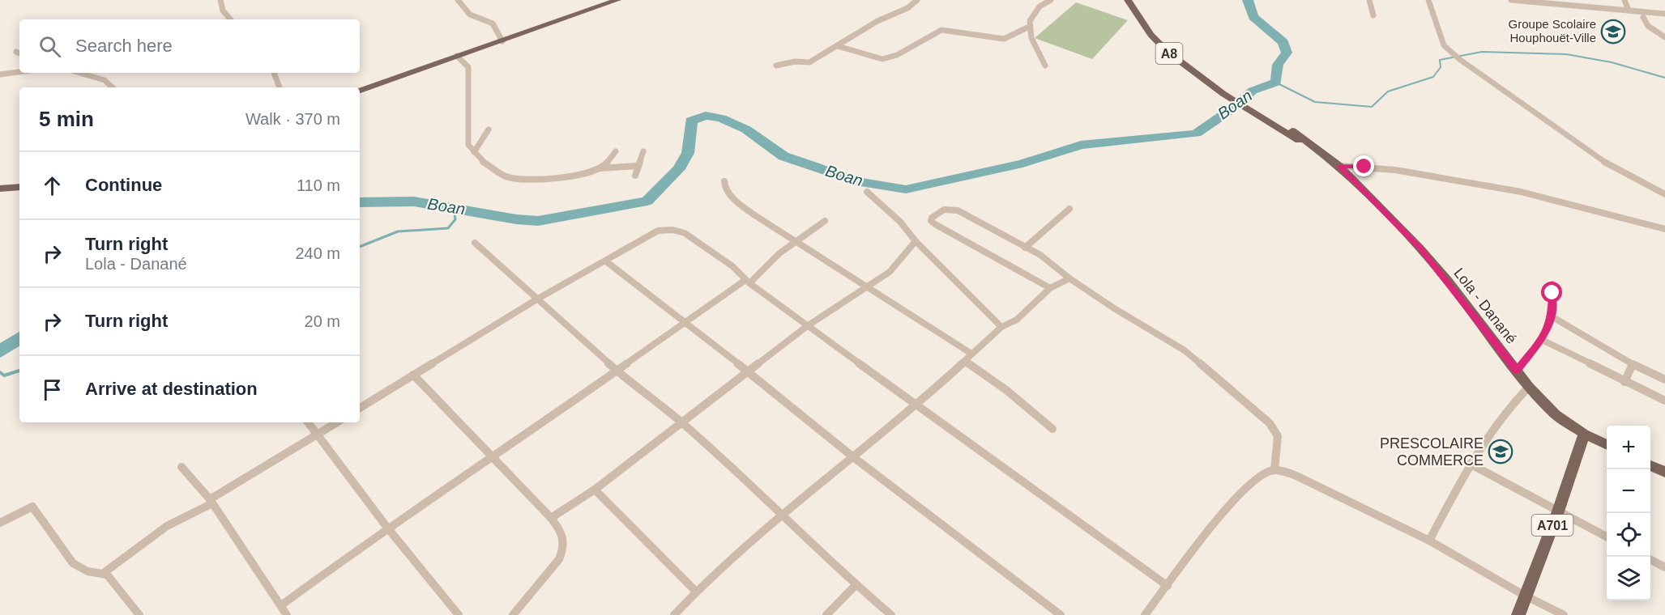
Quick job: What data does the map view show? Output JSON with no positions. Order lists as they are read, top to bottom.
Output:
{
  "streets": {
    "main road": ["A8", "Lola - Danané", "A701"]
  },
  "crossings": [
    ["A8", "Lola - Danané"],
    ["A8", "A701"],
    ["Lola - Danané", "A701"]
  ],
  "water": ["Boan"],
  "places": {
    "school or university": ["Groupe Scolaire Houphouët-Ville", "PRESCOLAIRE COMMERCE"]
  },
  "page": {
    "search": "Search here",
    "heading": ["5 min", "Walk · 370 m"],
    "list": [
      ["Continue", "110 m"],
      ["Turn right", "Lola - Danané", "240 m"],
      ["Turn right", "20 m"],
      "Arrive at destination"
    ],
    "map_buttons": ["+", "−"]
  }
}
